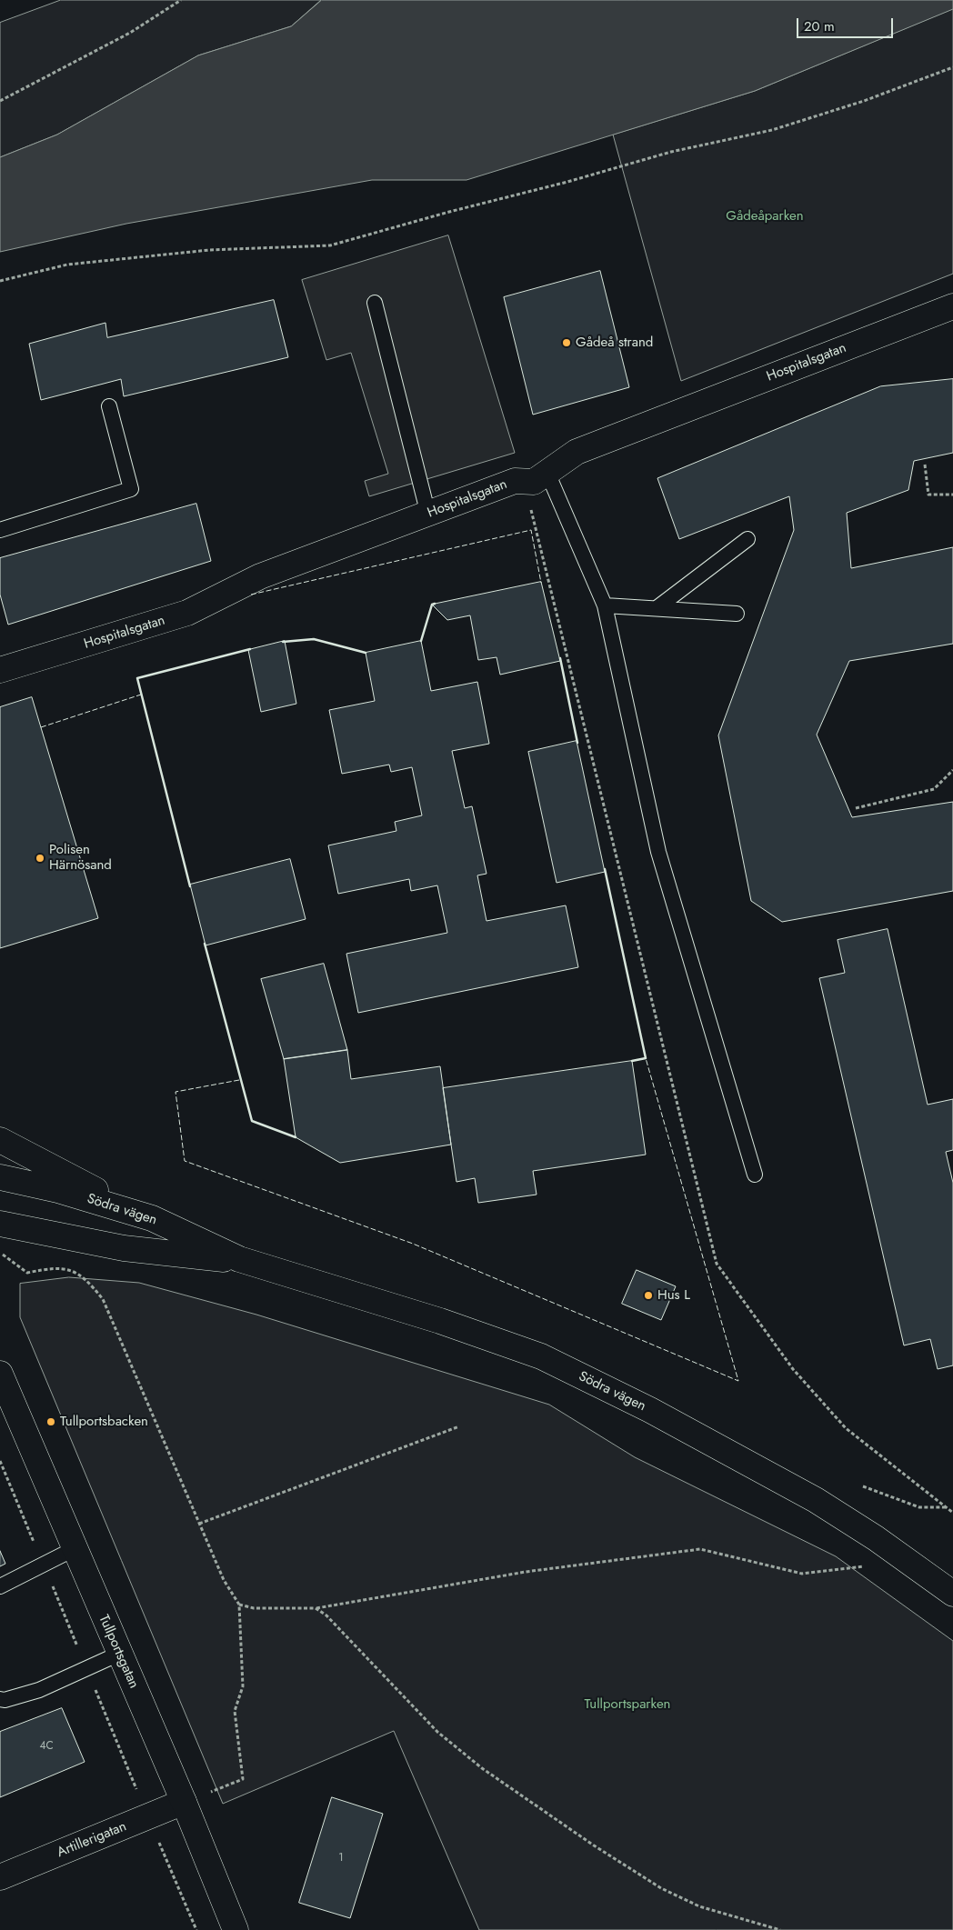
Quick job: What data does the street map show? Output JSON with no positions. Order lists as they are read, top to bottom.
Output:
{
  "streets": {
    "main road": [
      "Hospitalsgatan",
      "Södra vägen",
      "Tullportsgatan",
      "Artillerigatan"
    ]
  },
  "crossings": [
    ["Tullportsgatan", "Artillerigatan"]
  ],
  "parks": ["Gådeåparken", "Tullportsparken"],
  "places": [
    "Gådeå strand",
    "Polisen Härnösand",
    "Hus L",
    "Tullportsbacken"
  ],
  "house_numbers": ["4C", "1"],
  "scale_bar": "20 m"
}
